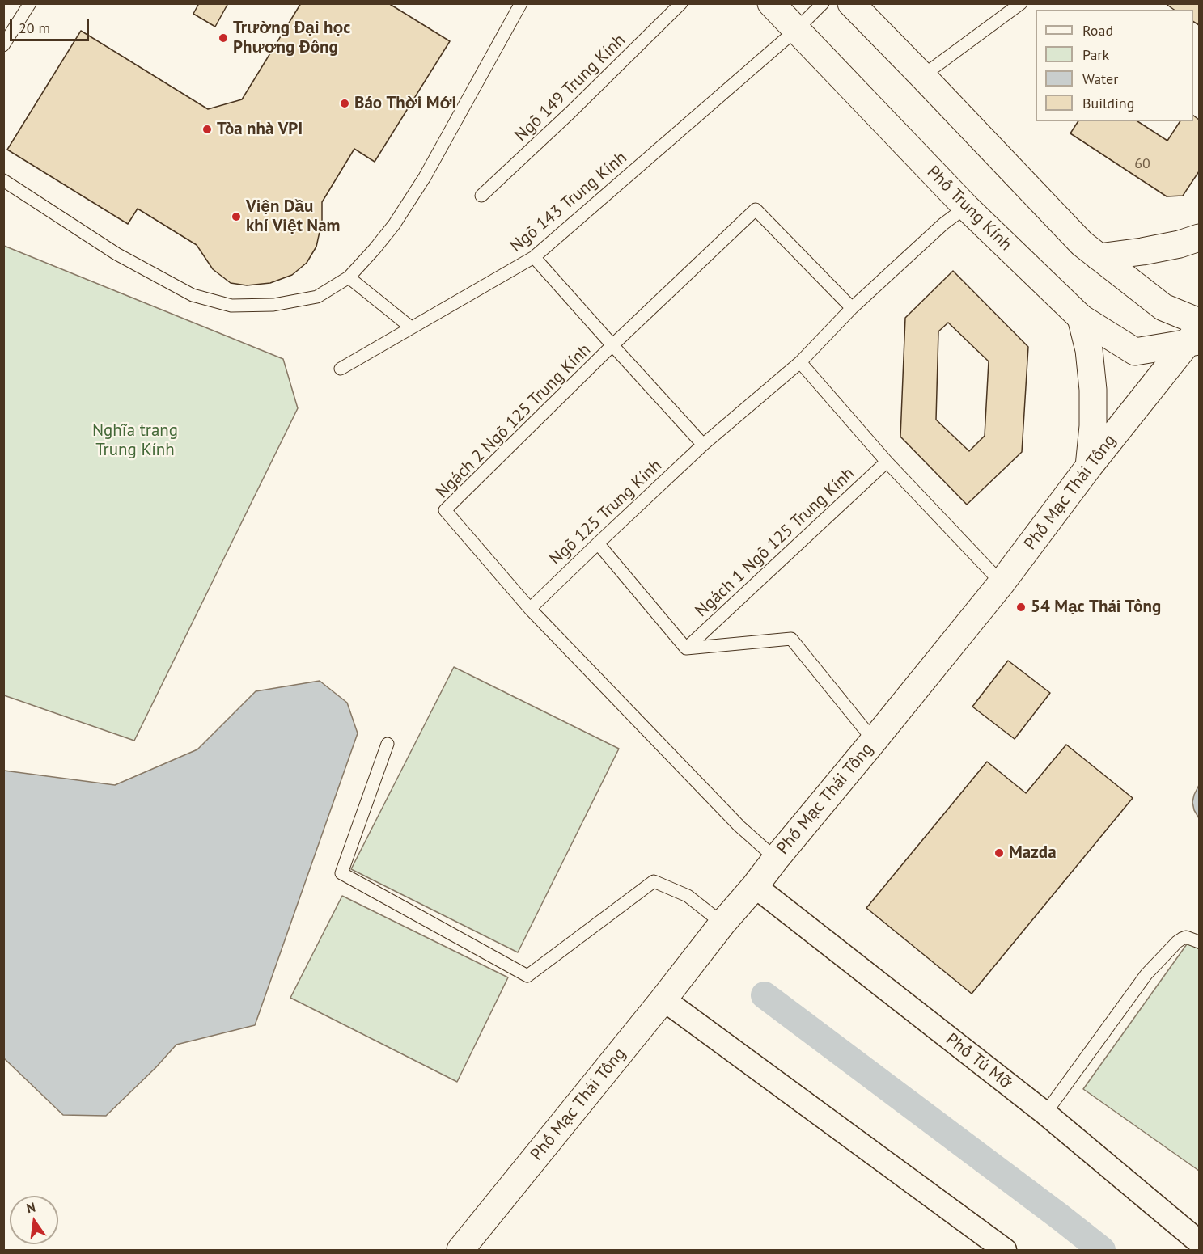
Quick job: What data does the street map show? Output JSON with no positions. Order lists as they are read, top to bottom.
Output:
{
  "streets": {
    "street": ["Phố Trung Kính", "Phố Mạc Thái Tông", "Phố Tú Mỡ"],
    "lane": [
      "Ngõ 149 Trung Kính",
      "Ngõ 143 Trung Kính",
      "Ngách 2 Ngõ 125 Trung Kính",
      "Ngõ 125 Trung Kính",
      "Ngách 1 Ngõ 125 Trung Kính"
    ]
  },
  "crossings": [
    ["Ngõ 143 Trung Kính", "Phố Trung Kính"],
    ["Ngõ 143 Trung Kính", "Ngách 2 Ngõ 125 Trung Kính"],
    ["Phố Trung Kính", "Phố Mạc Thái Tông"],
    ["Phố Trung Kính", "Ngõ 125 Trung Kính"],
    ["Ngách 2 Ngõ 125 Trung Kính", "Ngõ 125 Trung Kính"],
    ["Phố Mạc Thái Tông", "Ngách 1 Ngõ 125 Trung Kính"],
    ["Phố Mạc Thái Tông", "Phố Tú Mỡ"]
  ],
  "parks": ["Nghĩa trang Trung Kính"],
  "places": [
    "Trường Đại học Phương Đông",
    "Báo Thời Mới",
    "Tòa nhà VPI",
    "Viện Dầu khí Việt Nam",
    "54 Mạc Thái Tông",
    "Mazda"
  ],
  "house_numbers": ["60"],
  "legend": [
    "Road",
    "Park",
    "Water",
    "Building"
  ],
  "scale_bar": "20 m",
  "north": "top"
}
